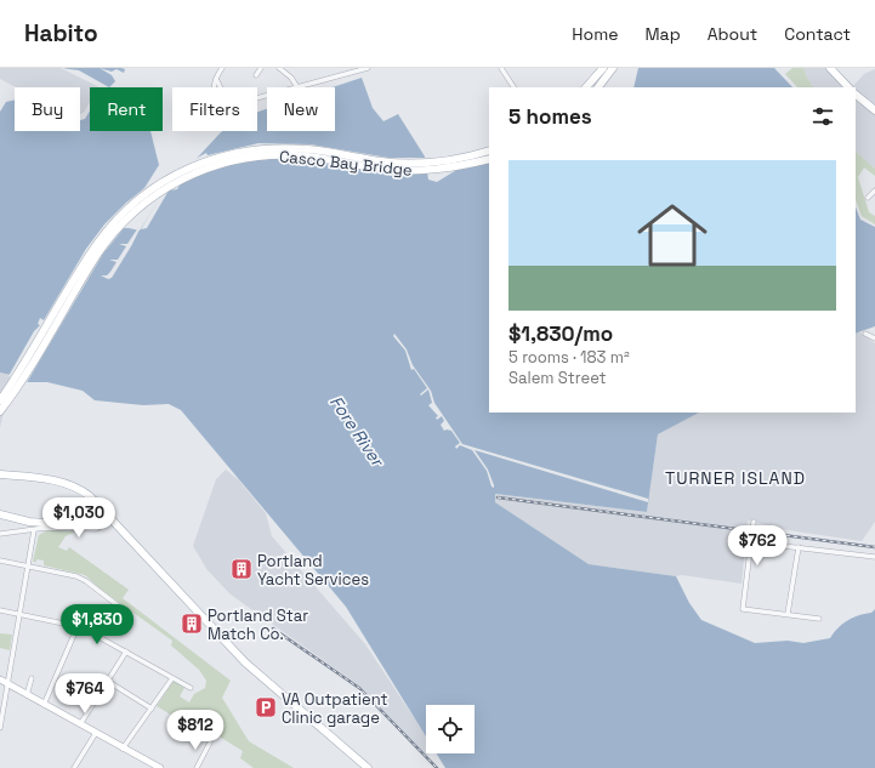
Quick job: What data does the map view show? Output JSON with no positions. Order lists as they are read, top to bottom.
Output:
{
  "streets": {
    "main road": ["Casco Bay Bridge"]
  },
  "districts": ["TURNER ISLAND"],
  "water": ["Fore River"],
  "places": {
    "building": ["Portland Yacht Services", "Portland Star Match Co."],
    "parking": ["VA Outpatient Clinic garage"]
  },
  "page": {
    "header": "Habito",
    "nav": [
      "Home",
      "Map",
      "About",
      "Contact"
    ],
    "chip": [
      "Buy",
      "Rent",
      "Filters",
      "New"
    ],
    "heading": "5 homes",
    "list": [
      {
        "name": "$1,830/mo",
        "note": "5 rooms · 183 m² · Salem Street"
      }
    ],
    "price": [
      "$1,030",
      "$762",
      "$1,830",
      "$764",
      "$812"
    ]
  }
}
